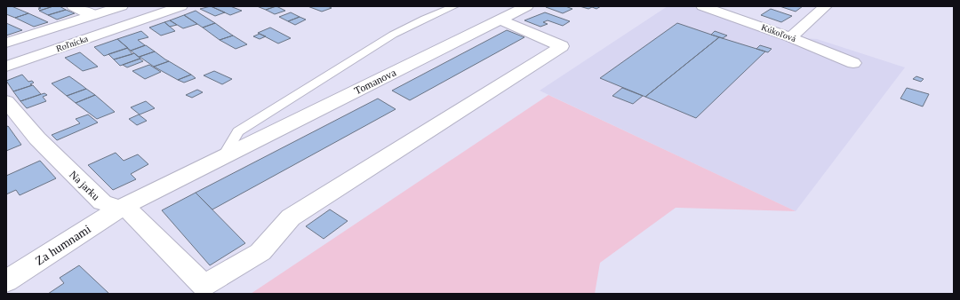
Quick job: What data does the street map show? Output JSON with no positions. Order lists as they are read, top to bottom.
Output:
{
  "streets": {
    "street": [
      "Kúkoľová",
      "Roľnícka",
      "Tomanova",
      "Na jarku",
      "Za humnami"
    ]
  },
  "crossings": [
    ["Tomanova", "Na jarku"],
    ["Tomanova", "Za humnami"],
    ["Na jarku", "Za humnami"]
  ]
}
